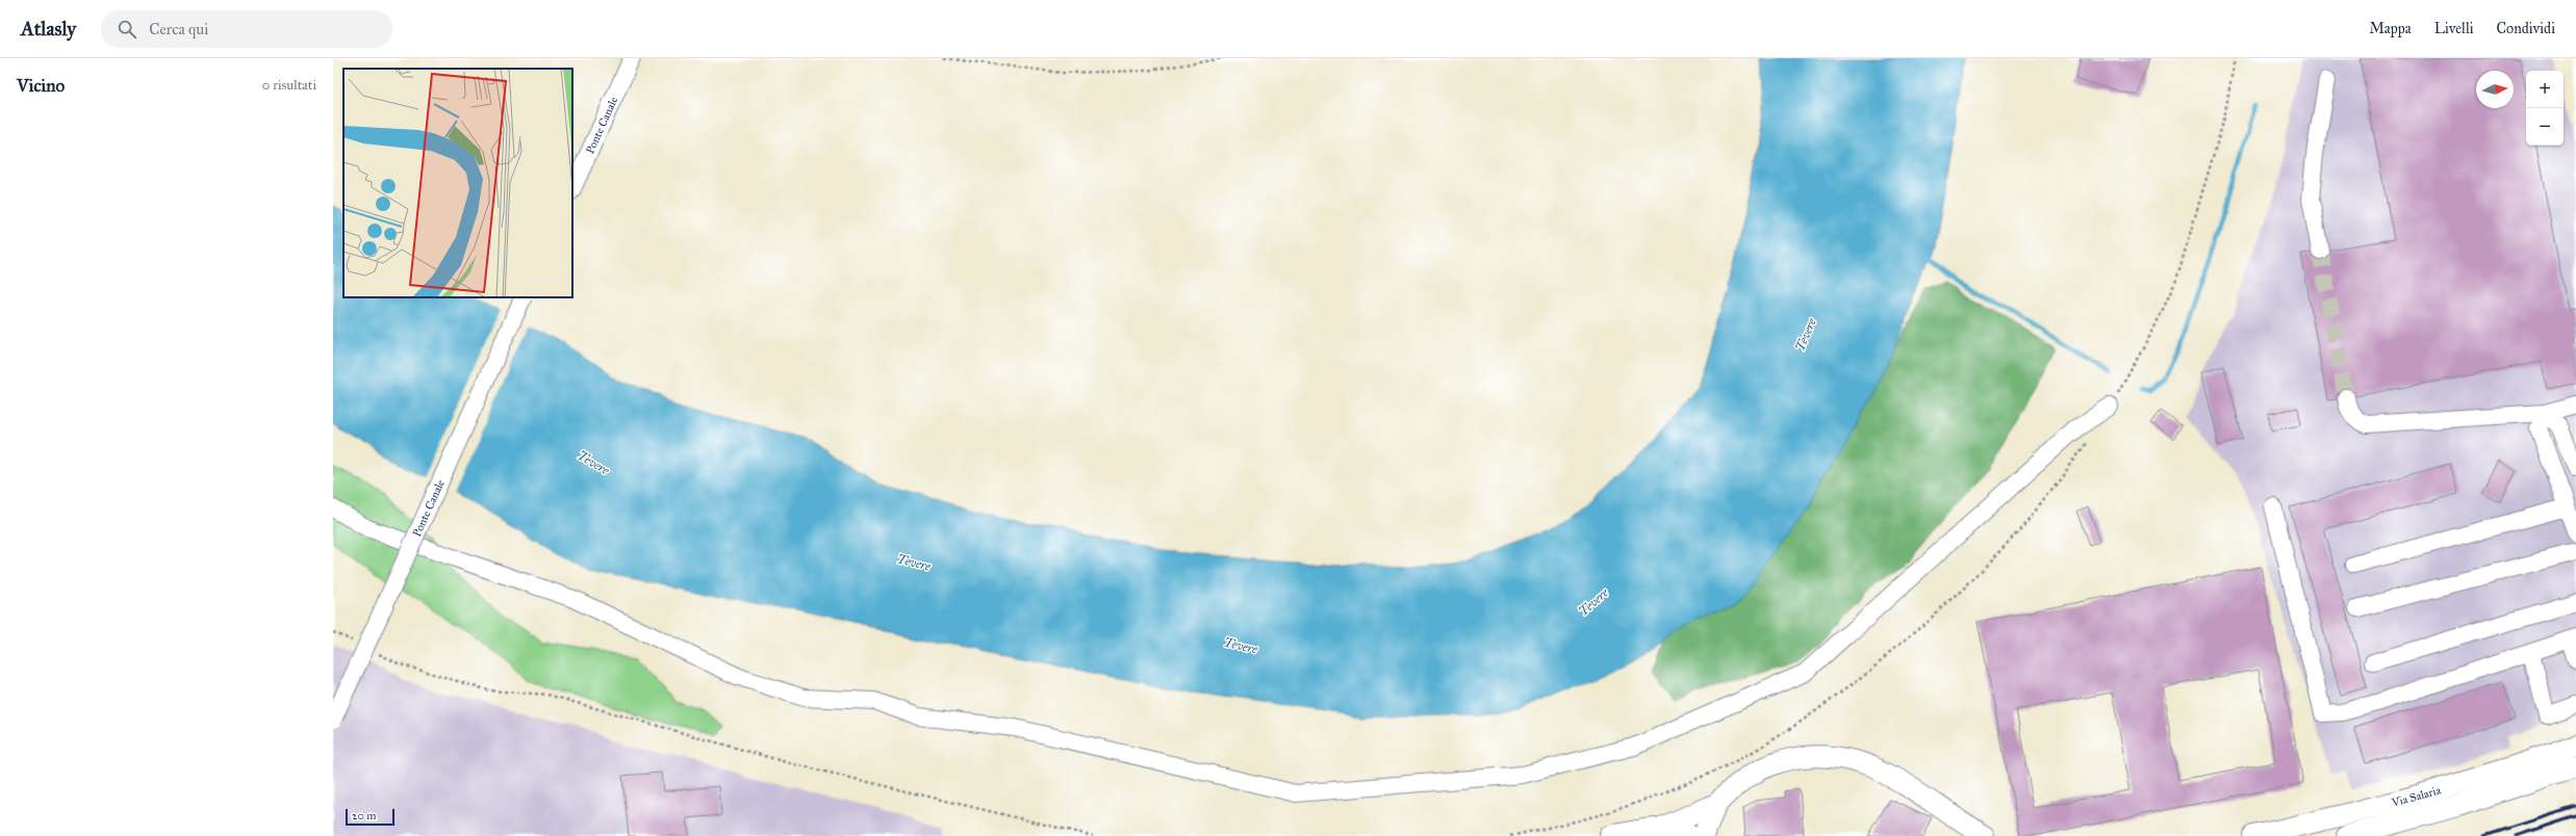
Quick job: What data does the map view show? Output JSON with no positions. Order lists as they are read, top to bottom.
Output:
{
  "streets": {
    "main road": ["Via Salaria"],
    "lane": ["Ponte Canale"]
  },
  "water": ["Tevere"],
  "scale_bar": "20 m",
  "north": "right",
  "page": {
    "header": "Atlasly",
    "search": "Cerca qui",
    "nav": ["Mappa", "Livelli", "Condividi"],
    "heading": ["Vicino", "0 risultati"],
    "map_buttons": ["+", "−"],
    "scale": "20 m"
  }
}
